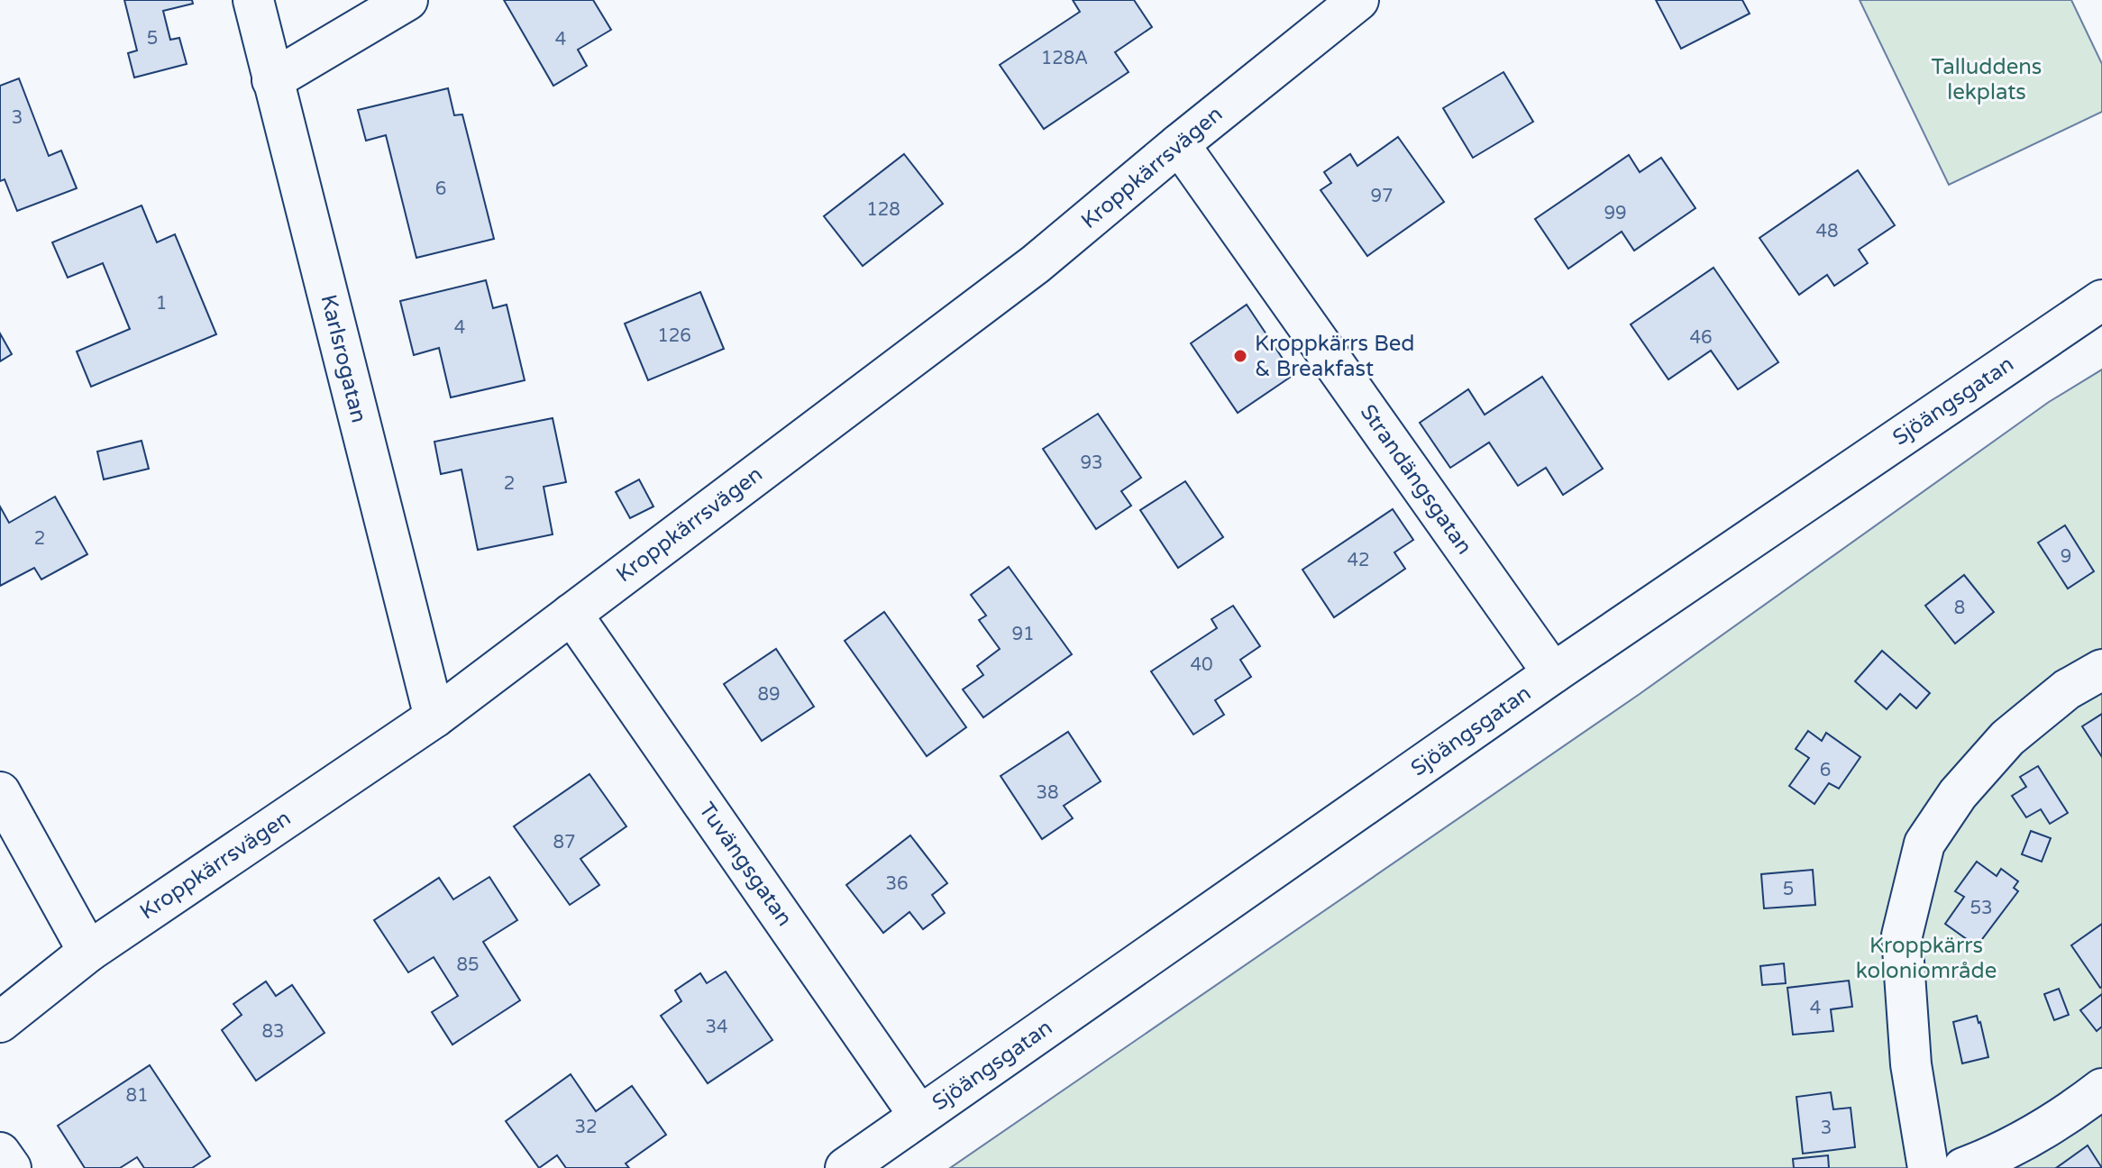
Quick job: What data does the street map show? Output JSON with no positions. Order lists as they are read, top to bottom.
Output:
{
  "streets": {
    "street": [
      "Kroppkärrsvägen",
      "Karlsrogatan",
      "Sjöängsgatan",
      "Strandängsgatan",
      "Tuvängsgatan"
    ]
  },
  "crossings": [
    ["Kroppkärrsvägen", "Karlsrogatan"],
    ["Kroppkärrsvägen", "Strandängsgatan"],
    ["Kroppkärrsvägen", "Tuvängsgatan"],
    ["Sjöängsgatan", "Strandängsgatan"],
    ["Sjöängsgatan", "Tuvängsgatan"]
  ],
  "parks": ["Talluddens lekplats", "Kroppkärrs koloniområde"],
  "places": ["Kroppkärrs Bed & Breakfast"],
  "house_numbers": [
    "5",
    "4",
    "128A",
    "3",
    "6",
    "97",
    "128",
    "99",
    "48",
    "1",
    "4",
    "126",
    "46",
    "93",
    "2",
    "2",
    "9",
    "42",
    "8",
    "91",
    "40",
    "89",
    "6",
    "38",
    "87",
    "36",
    "5",
    "53",
    "85",
    "4",
    "34",
    "83",
    "81",
    "32",
    "3"
  ]
}
